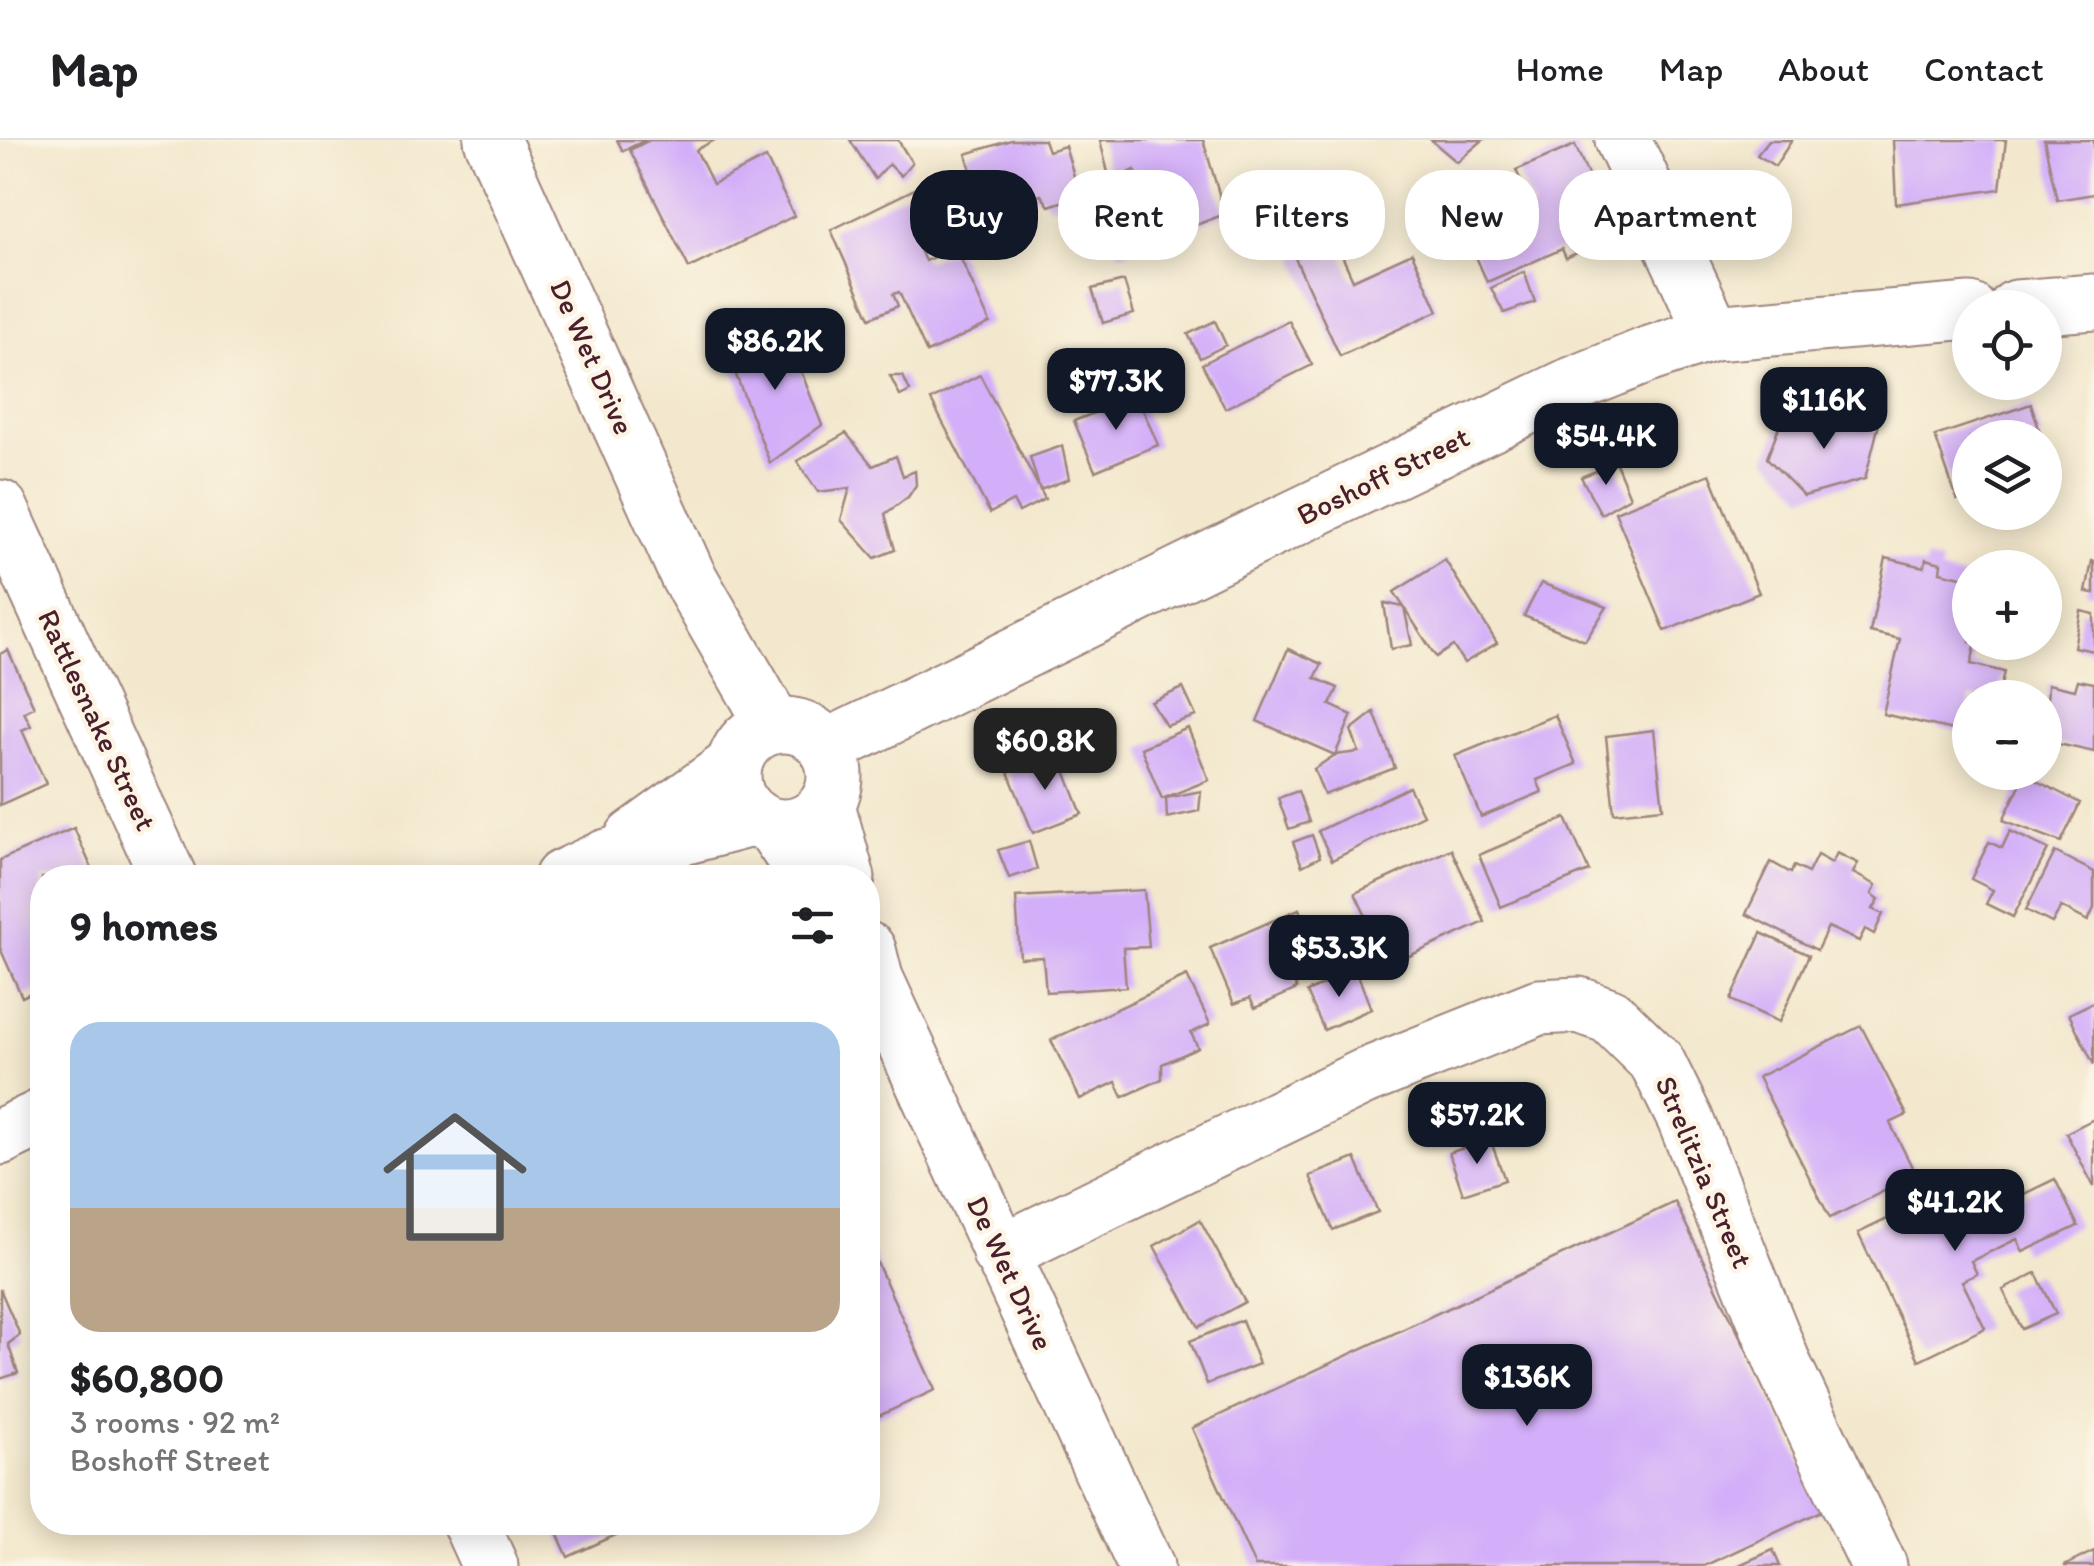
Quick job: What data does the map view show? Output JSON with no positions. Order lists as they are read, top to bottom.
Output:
{
  "streets": {
    "street": [
      "De Wet Drive",
      "Boshoff Street",
      "Rattlesnake Street",
      "Strelitzia Street"
    ]
  },
  "crossings": [
    ["De Wet Drive", "Boshoff Street"],
    ["De Wet Drive", "Strelitzia Street"]
  ],
  "page": {
    "header": "Map",
    "nav": [
      "Home",
      "Map",
      "About",
      "Contact"
    ],
    "chip": [
      "Buy",
      "Rent",
      "Filters",
      "New",
      "Apartment"
    ],
    "map_buttons": ["+", "−"],
    "price": [
      "$86.2K",
      "$77.3K",
      "$116K",
      "$54.4K",
      "$60.8K",
      "$53.3K",
      "$57.2K",
      "$41.2K",
      "$136K"
    ],
    "heading": "9 homes",
    "list": [
      {
        "name": "$60,800",
        "note": "3 rooms · 92 m² · Boshoff Street"
      }
    ]
  }
}
